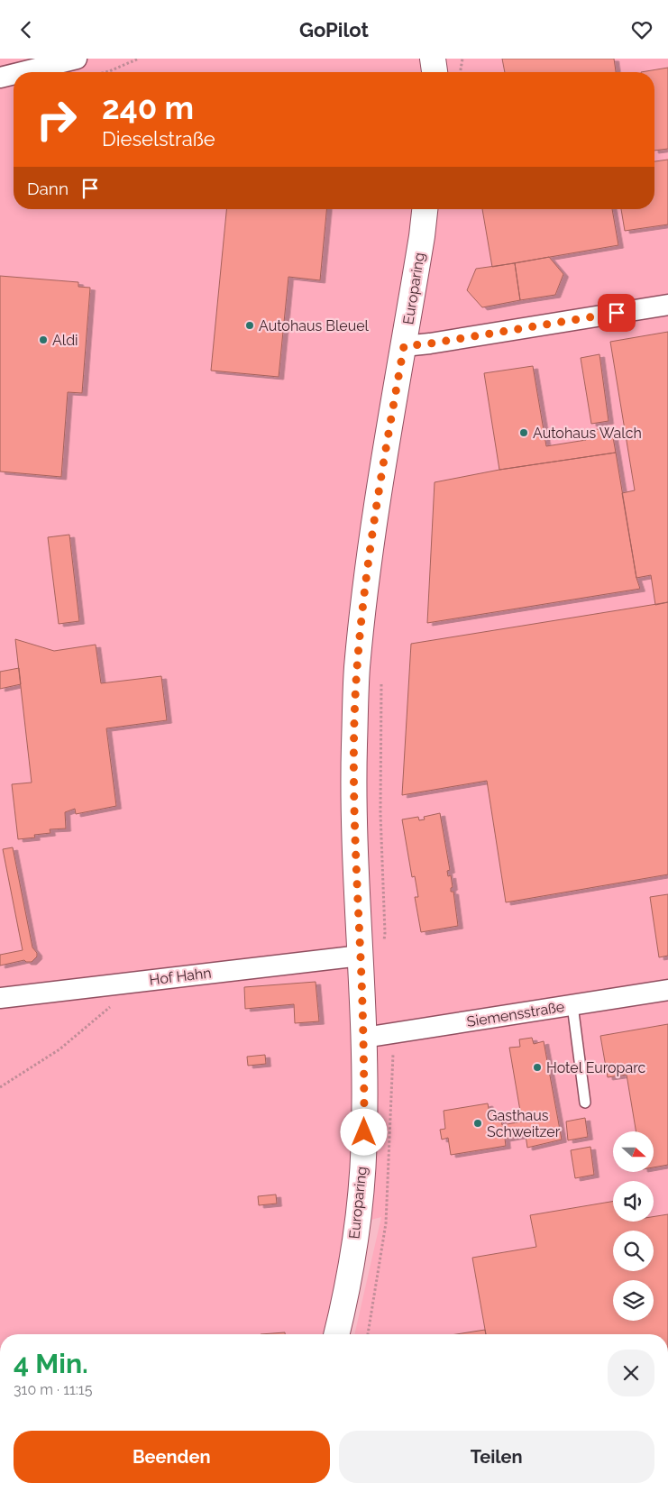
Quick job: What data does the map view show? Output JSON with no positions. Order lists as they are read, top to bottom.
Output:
{
  "streets": {
    "street": ["Europaring", "Hof Hahn", "Siemensstraße"]
  },
  "crossings": [
    ["Europaring", "Hof Hahn"],
    ["Europaring", "Siemensstraße"]
  ],
  "places": [
    "Autohaus Bleuel",
    "Aldi",
    "Autohaus Walch",
    "Hotel Europarc",
    "Gasthaus Schweitzer"
  ],
  "north": "right",
  "page": {
    "header": "GoPilot",
    "turn": ["240 m", "Dieselstraße"],
    "then": "Dann",
    "heading": ["4 Min.", "310 m · 11:15"],
    "buttons": ["Beenden", "Teilen"]
  }
}
